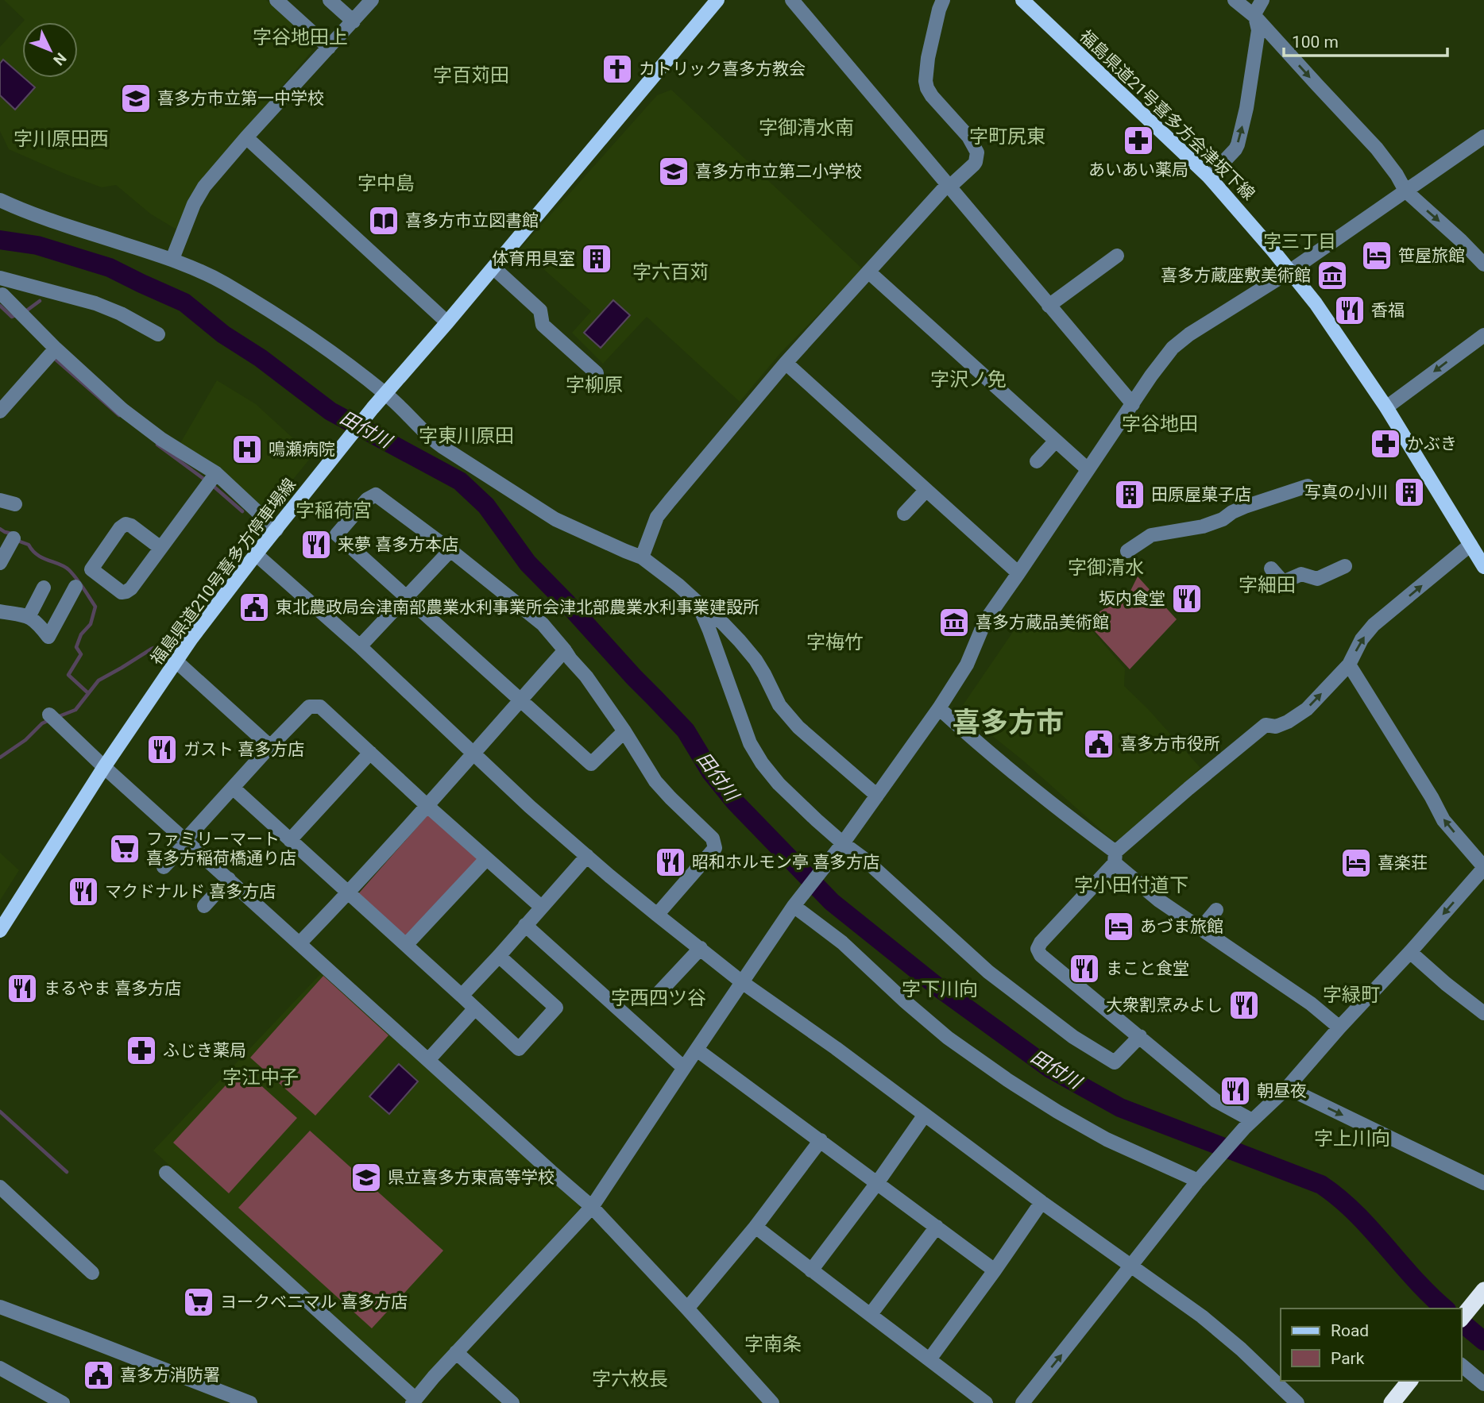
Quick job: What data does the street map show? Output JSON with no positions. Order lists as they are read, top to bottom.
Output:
{
  "streets": {
    "main road": ["福島県道21号喜多方会津坂下線", "福島県道210号喜多方停車場線"]
  },
  "districts": [
    "字谷地田上",
    "字百苅田",
    "字御清水南",
    "字町尻東",
    "字川原田西",
    "字中島",
    "字三丁目",
    "字六百苅",
    "字沢ノ免",
    "字柳原",
    "字谷地田",
    "字東川原田",
    "字稲荷宮",
    "字御清水",
    "字細田",
    "字梅竹",
    "喜多方市",
    "字小田付道下",
    "字下川向",
    "字緑町",
    "字西四ツ谷",
    "字江中子",
    "字上川向",
    "字南条",
    "字六枚長"
  ],
  "water": ["田付川"],
  "places": {
    "church": ["カトリック喜多方教会"],
    "school or university": ["喜多方市立第一中学校", "喜多方市立第二小学校", "県立喜多方東高等学校"],
    "pharmacy": ["あいあい薬局", "かぶき", "ふじき薬局"],
    "library": ["喜多方市立図書館"],
    "hotel": ["笹屋旅館", "喜楽荘", "あづま旅館"],
    "building": ["体育用具室", "写真の小川", "田原屋菓子店"],
    "museum": ["喜多方蔵座敷美術館", "喜多方蔵品美術館"],
    "restaurant": [
      "香福",
      "来夢 喜多方本店",
      "坂内食堂",
      "ガスト 喜多方店",
      "昭和ホルモン亭 喜多方店",
      "マクドナルド 喜多方店",
      "まこと食堂",
      "まるやま 喜多方店",
      "大衆割烹みよし",
      "朝昼夜"
    ],
    "hospital": ["鳴瀬病院"],
    "public building": ["東北農政局会津南部農業水利事業所会津北部農業水利事業建設所", "喜多方市役所", "喜多方消防署"],
    "supermarket": ["ファミリーマート 喜多方稲荷橋通り店", "ヨークベニマル 喜多方店"]
  },
  "legend": ["Road", "Park"],
  "scale_bar": "100 m",
  "north": "bottom right"
}
